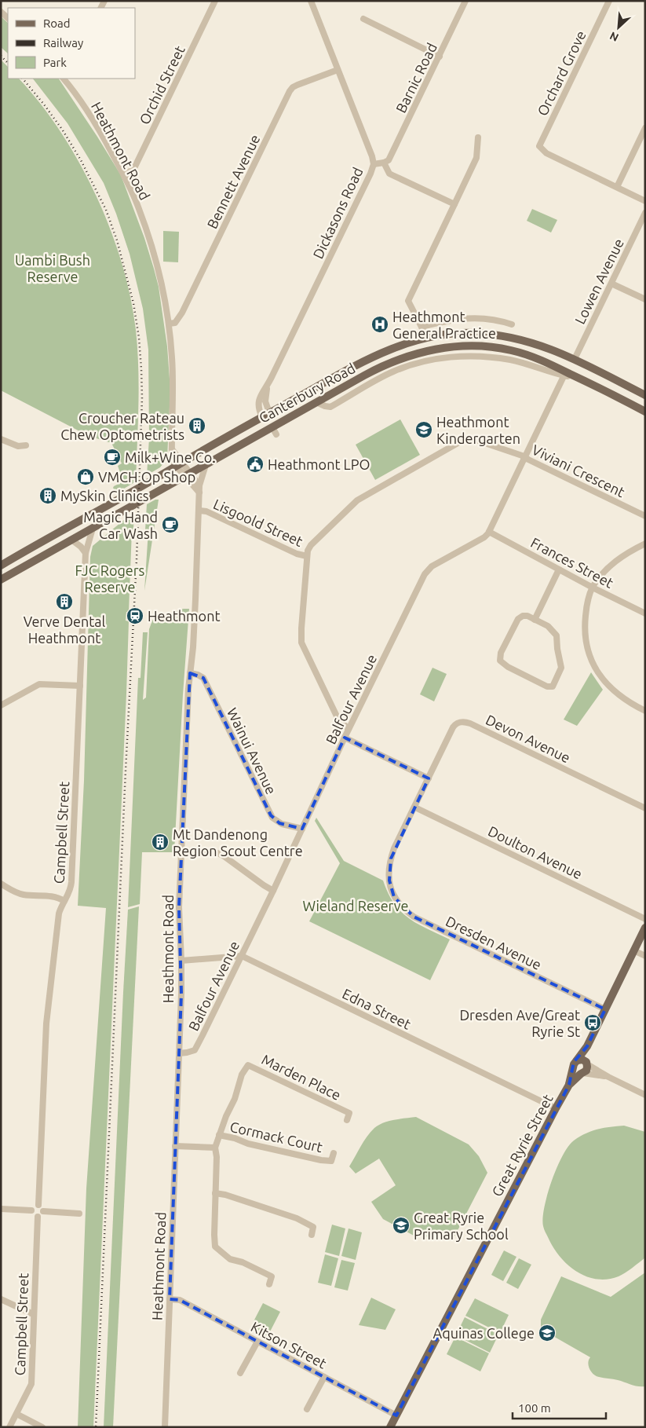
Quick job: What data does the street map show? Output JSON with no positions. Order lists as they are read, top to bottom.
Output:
{
  "streets": {
    "main road": ["Canterbury Road", "Great Ryrie Street"],
    "street": [
      "Orchard Grove",
      "Barnic Road",
      "Orchid Street",
      "Heathmont Road",
      "Bennett Avenue",
      "Dickasons Road",
      "Lowen Avenue",
      "Viviani Crescent",
      "Lisgoold Street",
      "Frances Street",
      "Balfour Avenue",
      "Devon Avenue",
      "Wainui Avenue",
      "Campbell Street",
      "Doulton Avenue",
      "Dresden Avenue",
      "Edna Street",
      "Marden Place",
      "Cormack Court",
      "Kitson Street"
    ]
  },
  "crossings": [
    ["Orchid Street", "Heathmont Road"],
    ["Heathmont Road", "Bennett Avenue"],
    ["Heathmont Road", "Canterbury Road"],
    ["Heathmont Road", "Lisgoold Street"],
    ["Heathmont Road", "Balfour Avenue"],
    ["Heathmont Road", "Wainui Avenue"],
    ["Heathmont Road", "Kitson Street"],
    ["Bennett Avenue", "Dickasons Road"],
    ["Dickasons Road", "Canterbury Road"],
    ["Lowen Avenue", "Canterbury Road"],
    ["Canterbury Road", "Balfour Avenue"],
    ["Canterbury Road", "Campbell Street"],
    ["Viviani Crescent", "Lisgoold Street"],
    ["Viviani Crescent", "Balfour Avenue"],
    ["Frances Street", "Balfour Avenue"],
    ["Balfour Avenue", "Wainui Avenue"],
    ["Balfour Avenue", "Edna Street"],
    ["Doulton Avenue", "Dresden Avenue"],
    ["Dresden Avenue", "Great Ryrie Street"],
    ["Edna Street", "Great Ryrie Street"],
    ["Marden Place", "Cormack Court"],
    ["Great Ryrie Street", "Kitson Street"]
  ],
  "parks": ["Uambi Bush Reserve", "FJC Rogers Reserve", "Wieland Reserve"],
  "places": {
    "hospital": ["Heathmont General Practice"],
    "building": [
      "Croucher Rateau Chew Optometrists",
      "MySkin Clinics",
      "Verve Dental Heathmont",
      "Mt Dandenong Region Scout Centre"
    ],
    "school or university": ["Heathmont Kindergarten", "Great Ryrie Primary School", "Aquinas College"],
    "cafe": ["Milk+Wine Co.", "Magic Hand Car Wash"],
    "public building": ["Heathmont LPO"],
    "shop": ["VMCH Op Shop"],
    "station": ["Heathmont"],
    "bus stop": ["Dresden Ave/Great Ryrie St"]
  },
  "legend": ["Road", "Railway", "Park"],
  "scale_bar": "100 m",
  "north": "bottom left"
}
